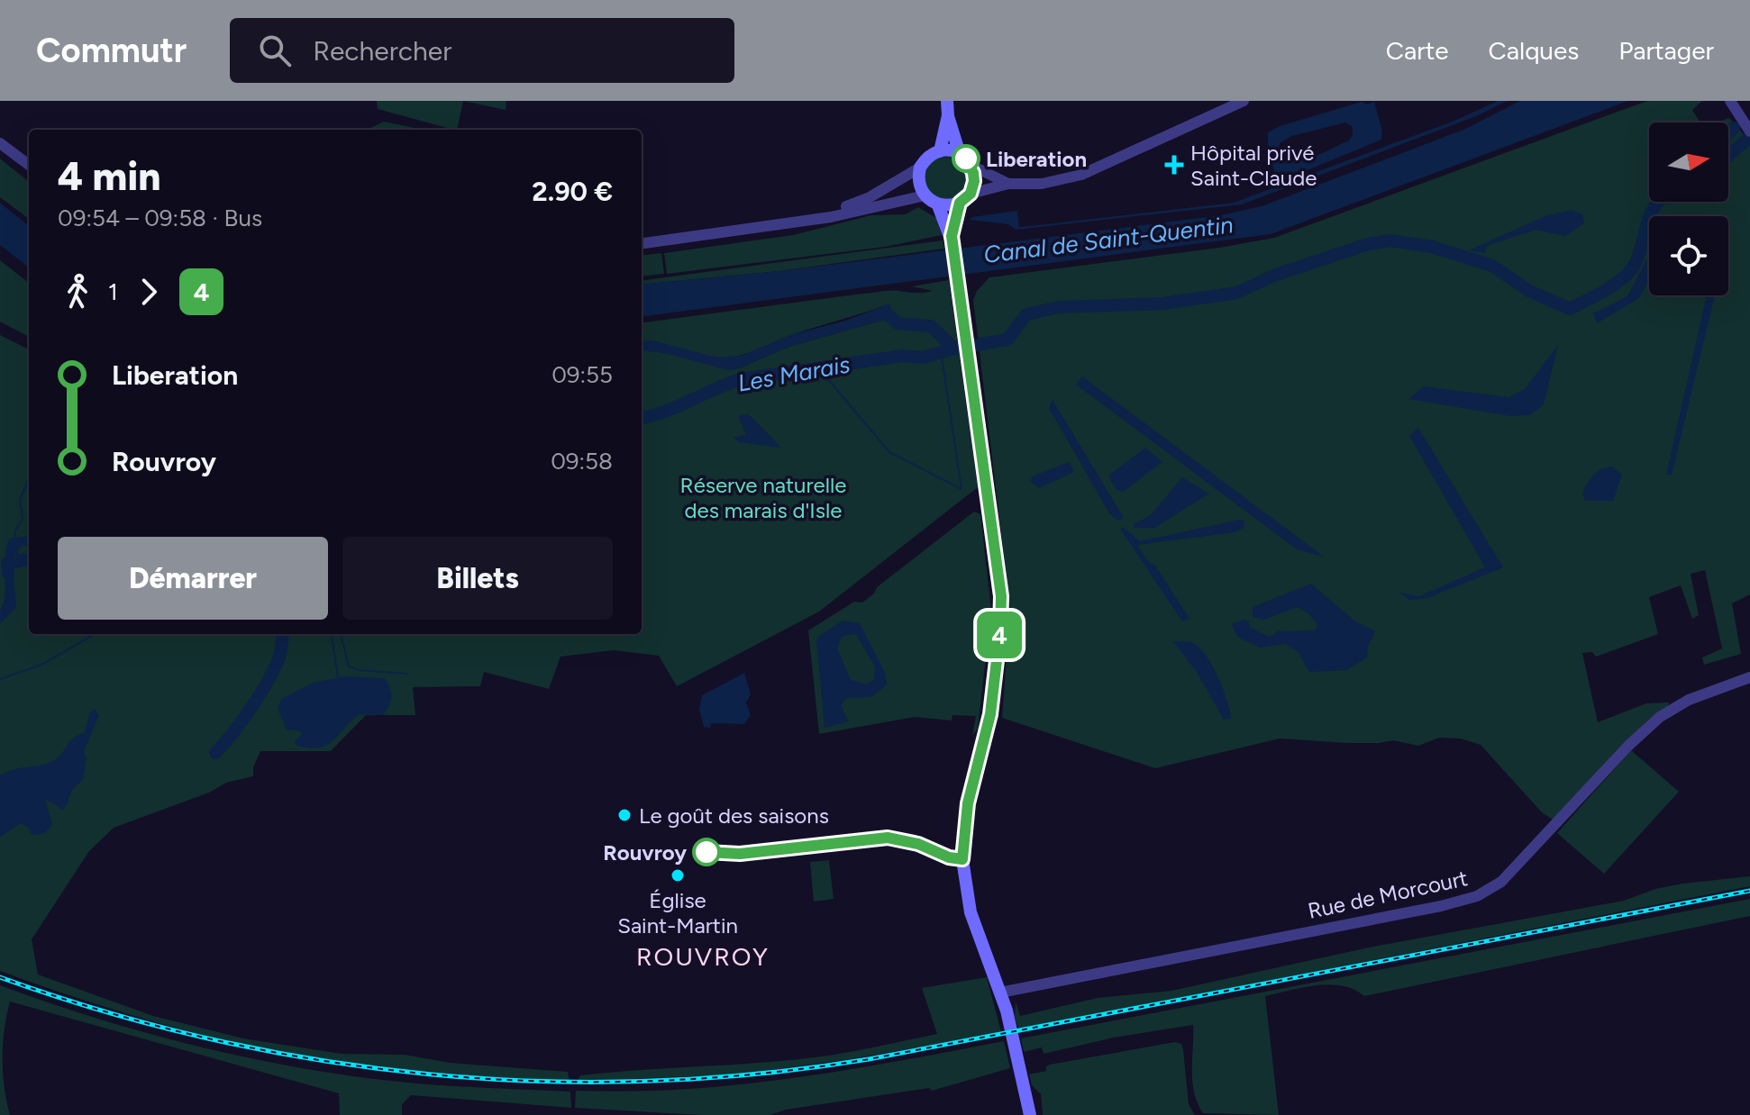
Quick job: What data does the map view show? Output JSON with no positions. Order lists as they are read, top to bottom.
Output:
{
  "streets": {
    "street": ["Rue de Morcourt"]
  },
  "districts": ["ROUVROY"],
  "water": ["Canal de Saint-Quentin", "Les Marais"],
  "parks": ["Réserve naturelle des marais d'Isle"],
  "places": {
    "other": [
      "Liberation",
      "Le goût des saisons",
      "Rouvroy",
      "Église Saint-Martin"
    ],
    "health": ["Hôpital privé Saint-Claude"]
  },
  "lines": ["bus line 4"],
  "north": "right",
  "page": {
    "header": "Commutr",
    "search": "Rechercher",
    "nav": ["Carte", "Calques", "Partager"],
    "on_map": "4",
    "heading": ["4 min", "09:54 – 09:58 · Bus", "2.90 €"],
    "legs": ["1", "4"],
    "list": [
      {
        "name": "Liberation",
        "value": "09:55"
      },
      {
        "name": "Rouvroy",
        "value": "09:58"
      }
    ],
    "buttons": ["Démarrer", "Billets"]
  }
}
